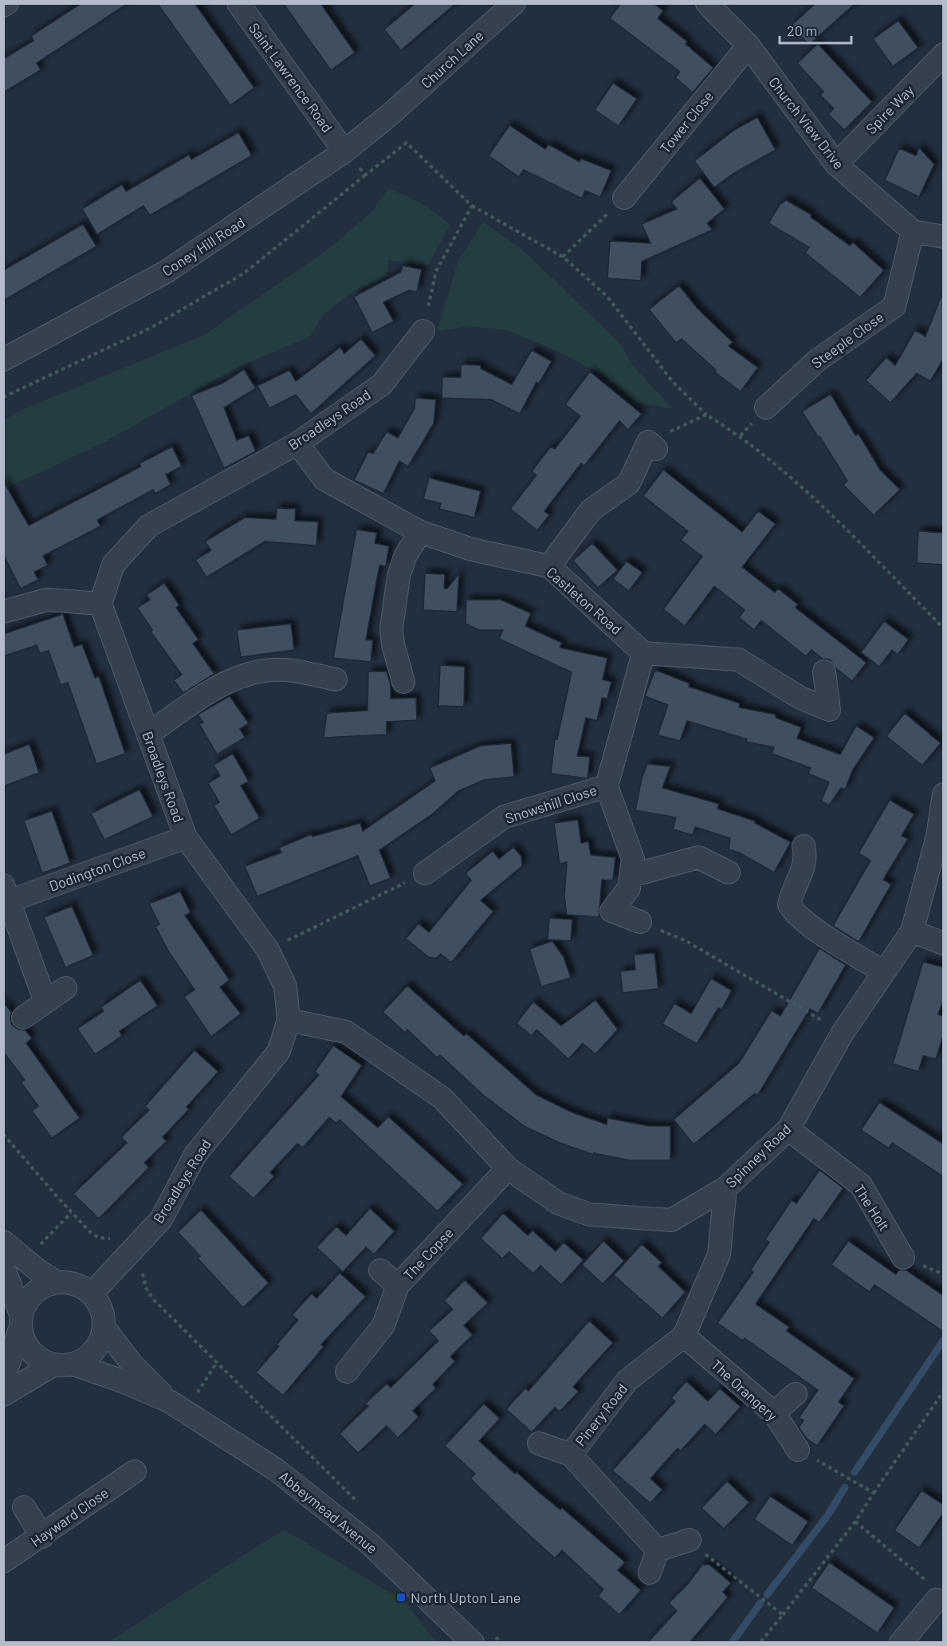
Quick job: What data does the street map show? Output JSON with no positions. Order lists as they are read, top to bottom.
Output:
{
  "streets": {
    "street": [
      "Church Lane",
      "Saint Lawrence Road",
      "Spire Way",
      "Tower Close",
      "Church View Drive",
      "Coney Hill Road",
      "Steeple Close",
      "Broadleys Road",
      "Castleton Road",
      "Snowshill Close",
      "Dodington Close",
      "Spinney Road",
      "The Holt",
      "The Copse",
      "The Orangery",
      "Pinery Road",
      "Abbeymead Avenue",
      "Hayward Close"
    ]
  },
  "crossings": [
    ["Church Lane", "Coney Hill Road"],
    ["Saint Lawrence Road", "Coney Hill Road"],
    ["Spire Way", "Church View Drive"],
    ["Tower Close", "Church View Drive"],
    ["Church View Drive", "Steeple Close"],
    ["Broadleys Road", "Castleton Road"],
    ["Broadleys Road", "Dodington Close"],
    ["Broadleys Road", "Spinney Road"],
    ["Broadleys Road", "Abbeymead Avenue"],
    ["Castleton Road", "Snowshill Close"],
    ["Spinney Road", "The Holt"],
    ["Spinney Road", "The Copse"],
    ["Spinney Road", "Pinery Road"],
    ["The Orangery", "Pinery Road"]
  ],
  "places": {
    "transit": ["North Upton Lane"]
  },
  "scale_bar": "20 m"
}
